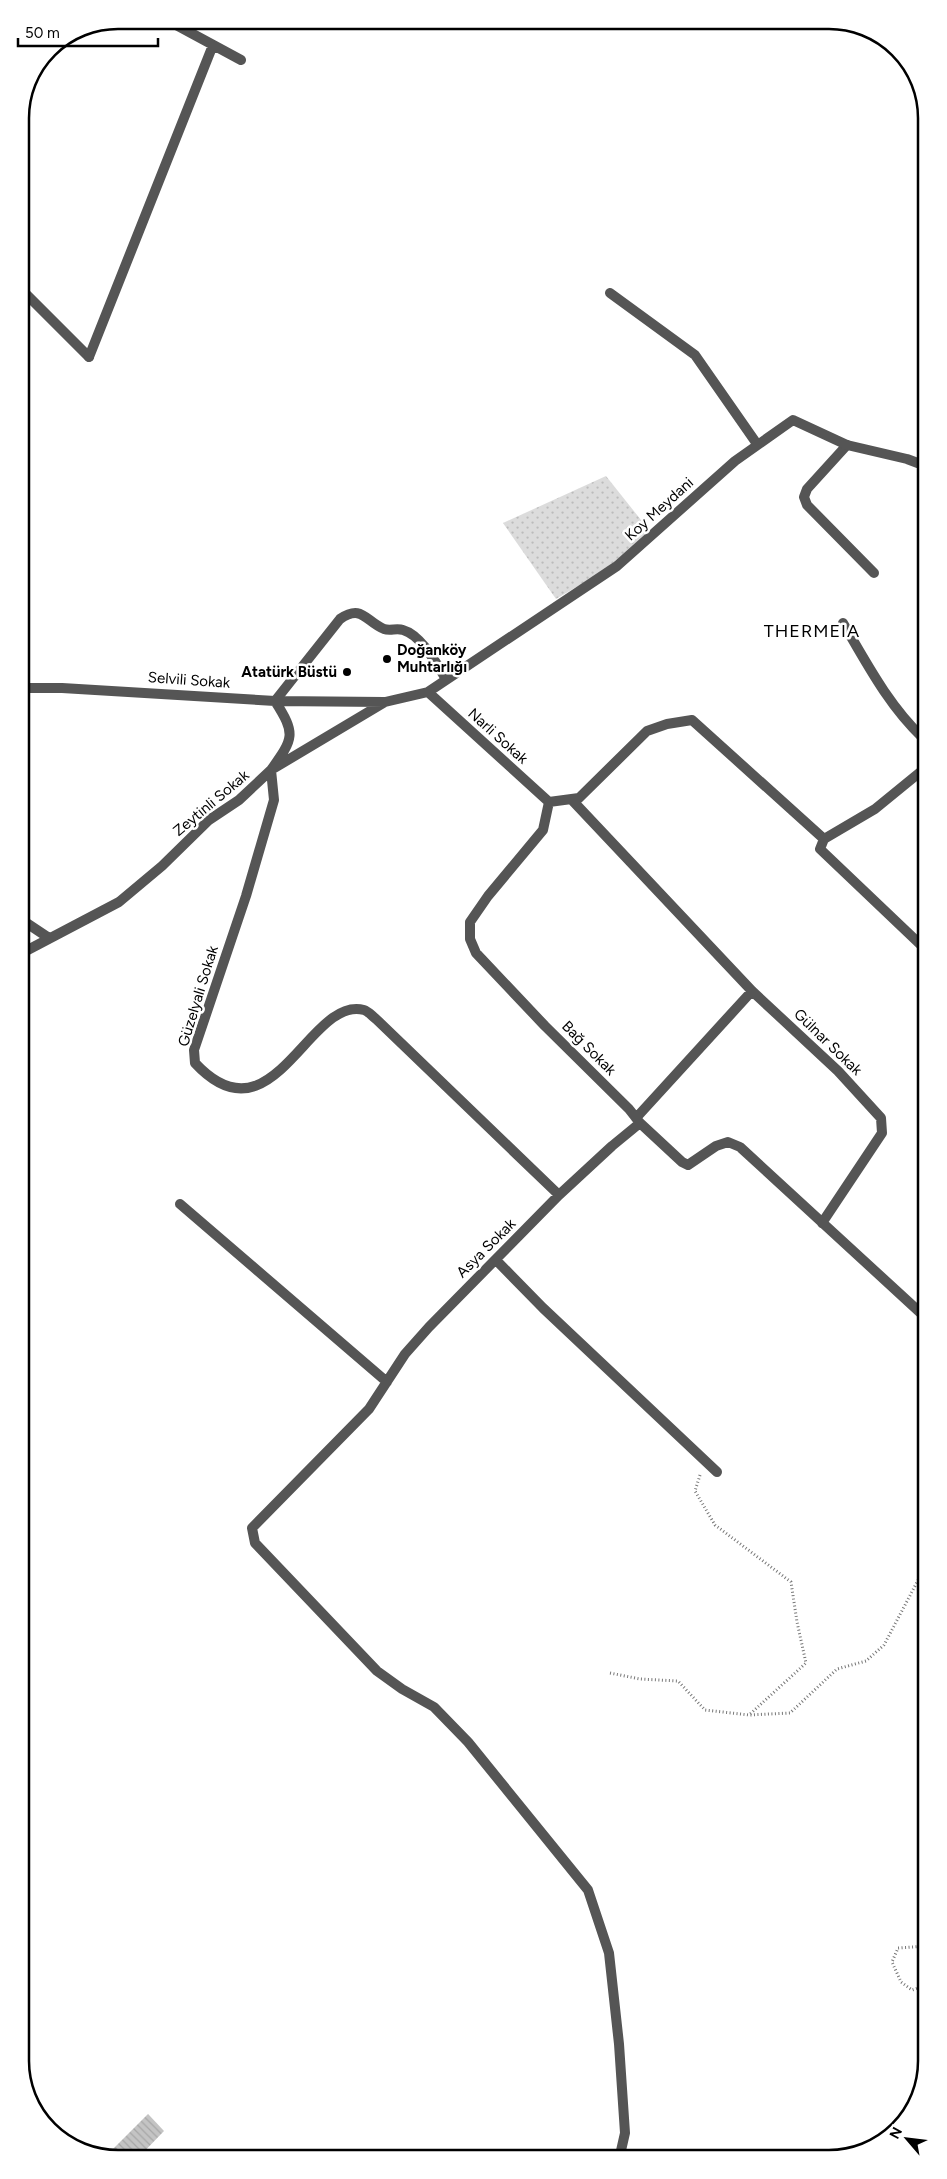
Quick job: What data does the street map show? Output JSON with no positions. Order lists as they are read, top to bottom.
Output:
{
  "streets": {
    "street": [
      "Koy Meydani",
      "Selvili Sokak",
      "Narli Sokak",
      "Zeytinli Sokak",
      "Güzelyali Sokak",
      "Gülnar Sokak",
      "Bağ Sokak",
      "Asya Sokak"
    ]
  },
  "crossings": [
    ["Koy Meydani", "Narli Sokak"],
    ["Koy Meydani", "Zeytinli Sokak"],
    ["Selvili Sokak", "Zeytinli Sokak"],
    ["Narli Sokak", "Zeytinli Sokak"],
    ["Narli Sokak", "Bağ Sokak"],
    ["Zeytinli Sokak", "Güzelyali Sokak"],
    ["Güzelyali Sokak", "Asya Sokak"],
    ["Gülnar Sokak", "Bağ Sokak"],
    ["Gülnar Sokak", "Asya Sokak"],
    ["Bağ Sokak", "Asya Sokak"]
  ],
  "districts": ["THERMEIA"],
  "places": ["Doğanköy Muhtarlığı", "Atatürk Büstü"],
  "scale_bar": "50 m",
  "north": "top left"
}
